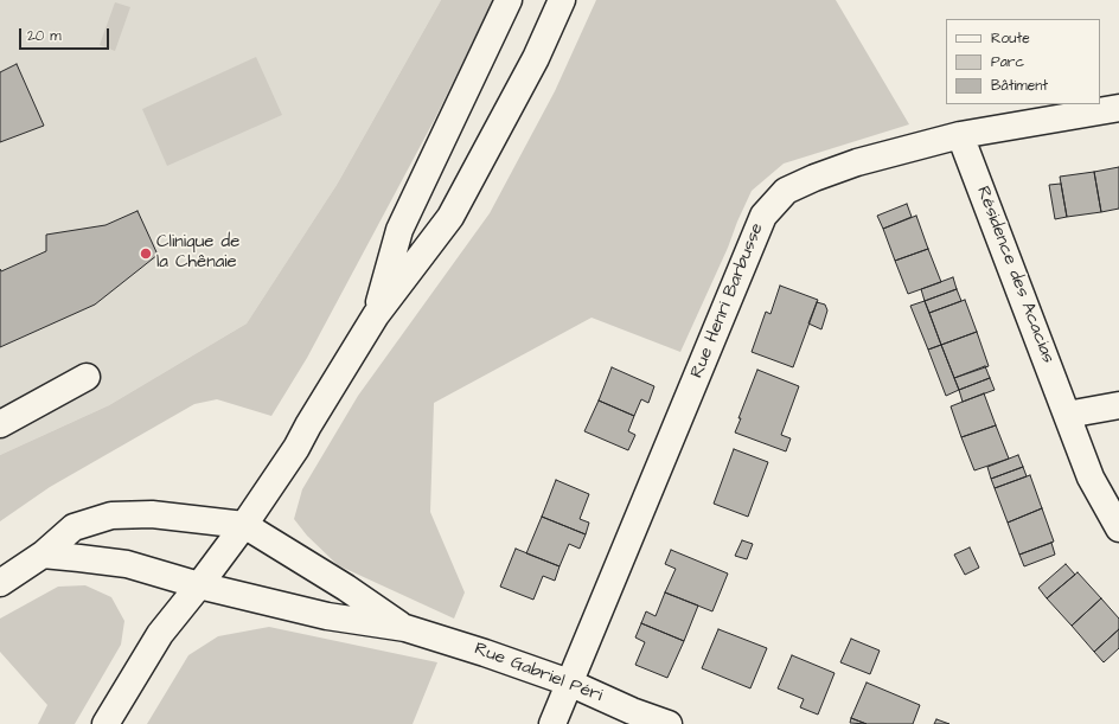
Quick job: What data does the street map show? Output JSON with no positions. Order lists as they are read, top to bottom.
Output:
{
  "streets": {
    "street": ["Résidence des Acacias", "Rue Henri Barbusse", "Rue Gabriel Péri"]
  },
  "crossings": [
    ["Résidence des Acacias", "Rue Henri Barbusse"],
    ["Rue Henri Barbusse", "Rue Gabriel Péri"]
  ],
  "places": ["Clinique de la Chênaie"],
  "legend": ["Route", "Parc", "Bâtiment"],
  "scale_bar": "20 m"
}
